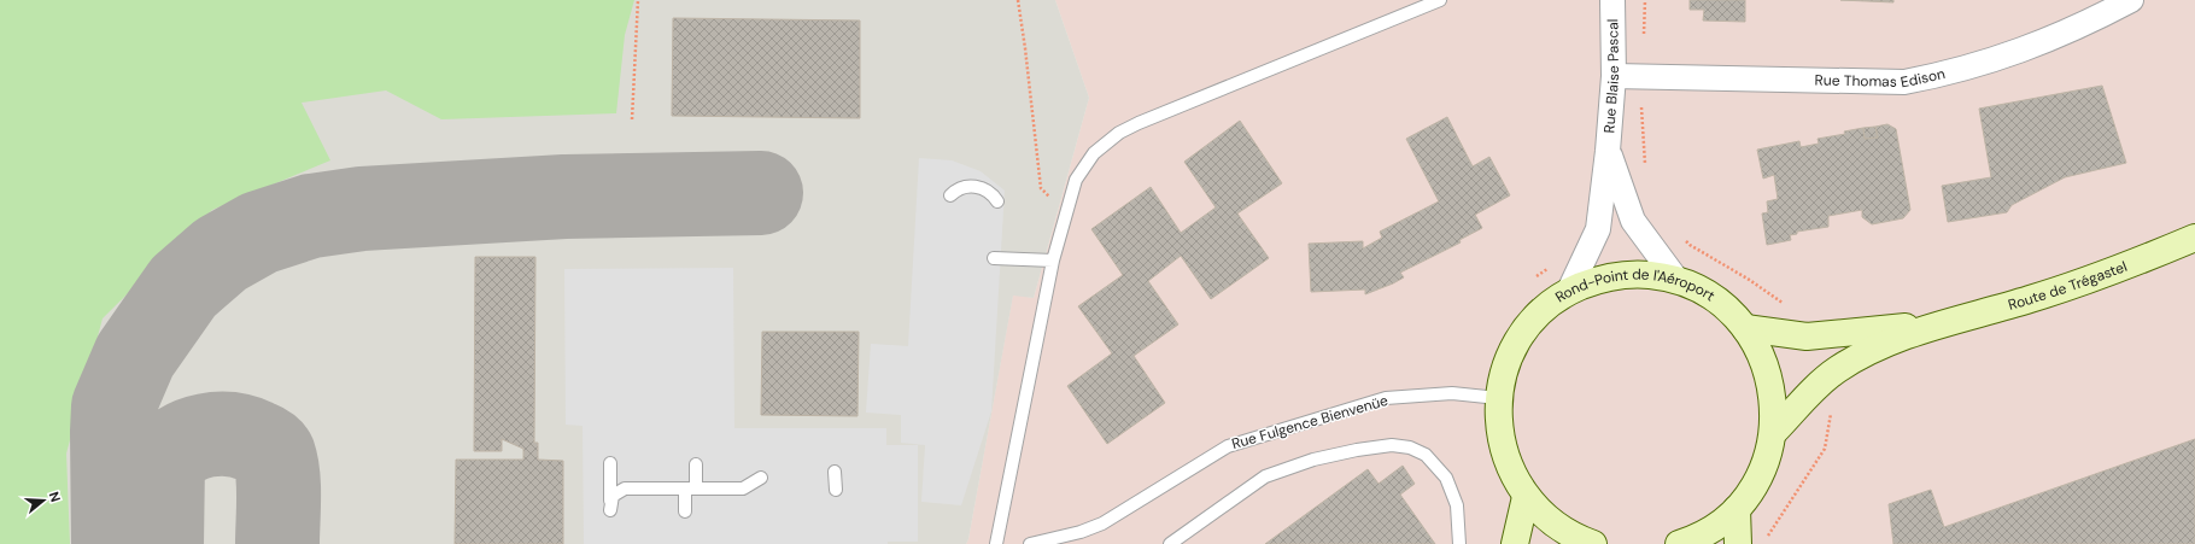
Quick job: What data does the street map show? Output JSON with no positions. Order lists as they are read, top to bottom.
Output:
{
  "streets": {
    "main road": ["Route de Trégastel", "Rond-Point de l'Aéroport"],
    "street": ["Rue Blaise Pascal", "Rue Thomas Edison"],
    "lane": ["Rue Fulgence Bienvenüe"]
  },
  "crossings": [
    ["Rue Blaise Pascal", "Rue Thomas Edison"],
    ["Rue Blaise Pascal", "Rond-Point de l'Aéroport"],
    ["Rond-Point de l'Aéroport", "Rue Fulgence Bienvenüe"]
  ],
  "north": "right"
}
